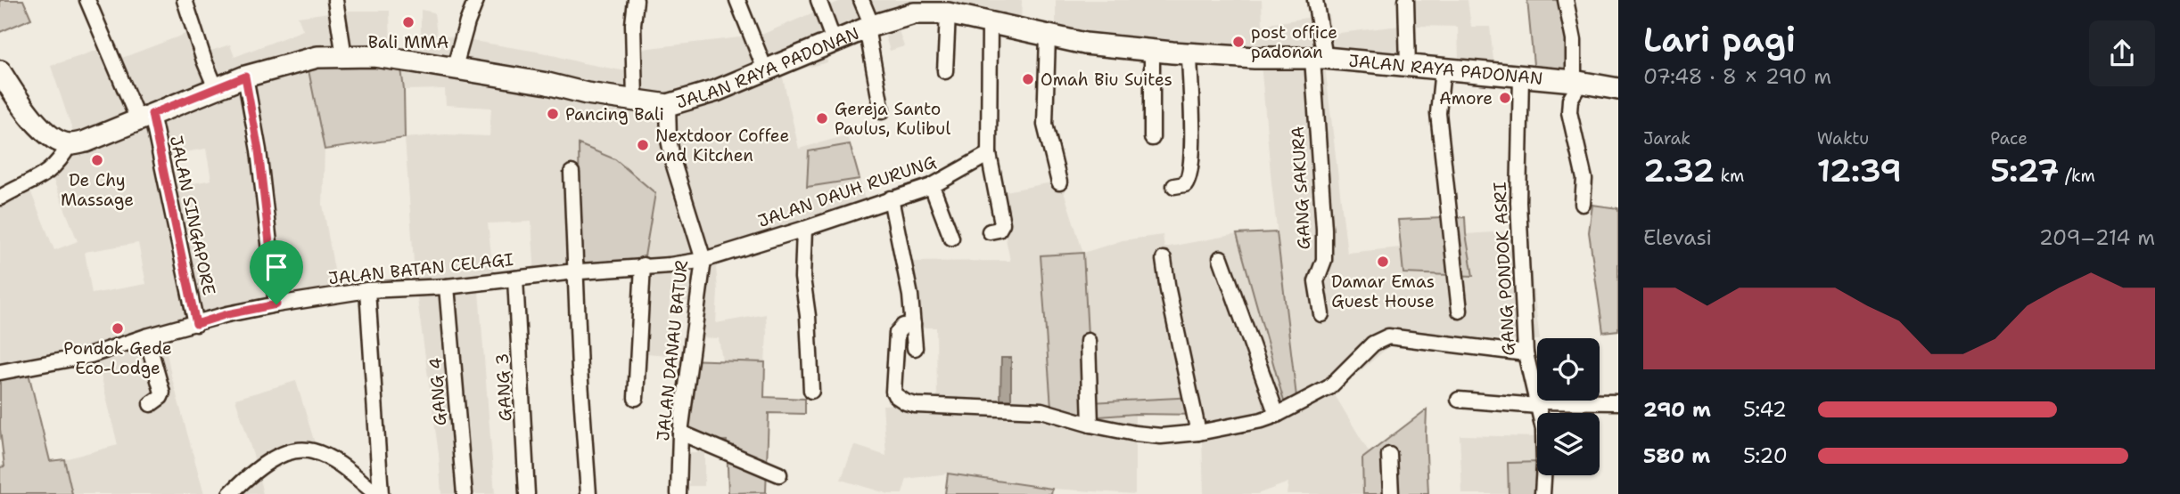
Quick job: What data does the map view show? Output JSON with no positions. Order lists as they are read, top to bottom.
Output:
{
  "streets": {
    "main road": ["JALAN RAYA PADONAN"],
    "street": [
      "GANG SAKURA",
      "JALAN DAUH RURUNG",
      "JALAN SINGAPORE",
      "JALAN BATAN CELAGI",
      "GANG PONDOK ASRI",
      "JALAN DANAU BATUR",
      "GANG 3",
      "GANG 4"
    ]
  },
  "crossings": [
    ["JALAN RAYA PADONAN", "GANG SAKURA"],
    ["JALAN RAYA PADONAN", "JALAN SINGAPORE"],
    ["JALAN RAYA PADONAN", "GANG PONDOK ASRI"],
    ["JALAN RAYA PADONAN", "JALAN DANAU BATUR"],
    ["JALAN DAUH RURUNG", "JALAN BATAN CELAGI"],
    ["JALAN DAUH RURUNG", "JALAN DANAU BATUR"],
    ["JALAN SINGAPORE", "JALAN BATAN CELAGI"],
    ["JALAN BATAN CELAGI", "JALAN DANAU BATUR"],
    ["JALAN BATAN CELAGI", "GANG 3"],
    ["JALAN BATAN CELAGI", "GANG 4"]
  ],
  "places": [
    "Bali MMA",
    "post office padonan",
    "Omah Biu Suites",
    "Amore",
    "Pancing Bali",
    "Gereja Santo Paulus, Kulibul",
    "Nextdoor Coffee and Kitchen",
    "De Chy Massage",
    "Damar Emas Guest House",
    "Pondok Gede Eco-Lodge"
  ],
  "page": {
    "heading": ["Lari pagi", "07:48 · 8 × 290 m"],
    "stats": [
      ["Jarak", "2.32 km"],
      ["Waktu", "12:39"],
      ["Pace", "5:27 /km"]
    ],
    "chart": ["Elevasi", "209–214 m"],
    "list": [
      {
        "name": "290 m",
        "note": "5:42"
      },
      {
        "name": "580 m",
        "note": "5:20"
      }
    ]
  }
}
